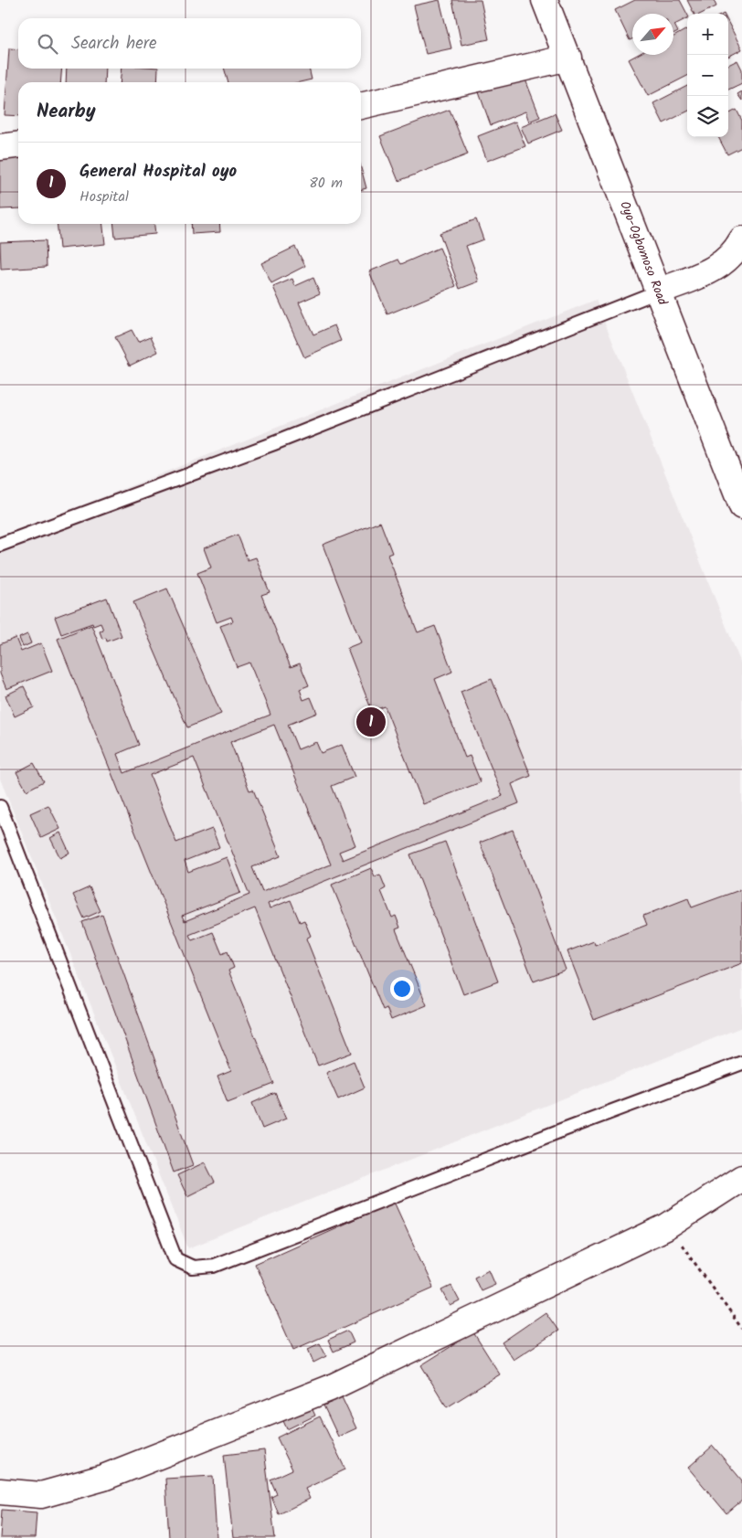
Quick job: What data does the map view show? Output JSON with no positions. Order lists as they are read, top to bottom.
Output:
{
  "streets": {
    "main road": ["Oyo-Ogbomoso Road"]
  },
  "north": "top right",
  "page": {
    "map_buttons": ["+", "−"],
    "search": "Search here",
    "heading": "Nearby",
    "list": [
      {
        "mark": "1",
        "name": "General Hospital oyo",
        "note": "Hospital",
        "value": "80 m"
      }
    ],
    "pins": "1"
  }
}
